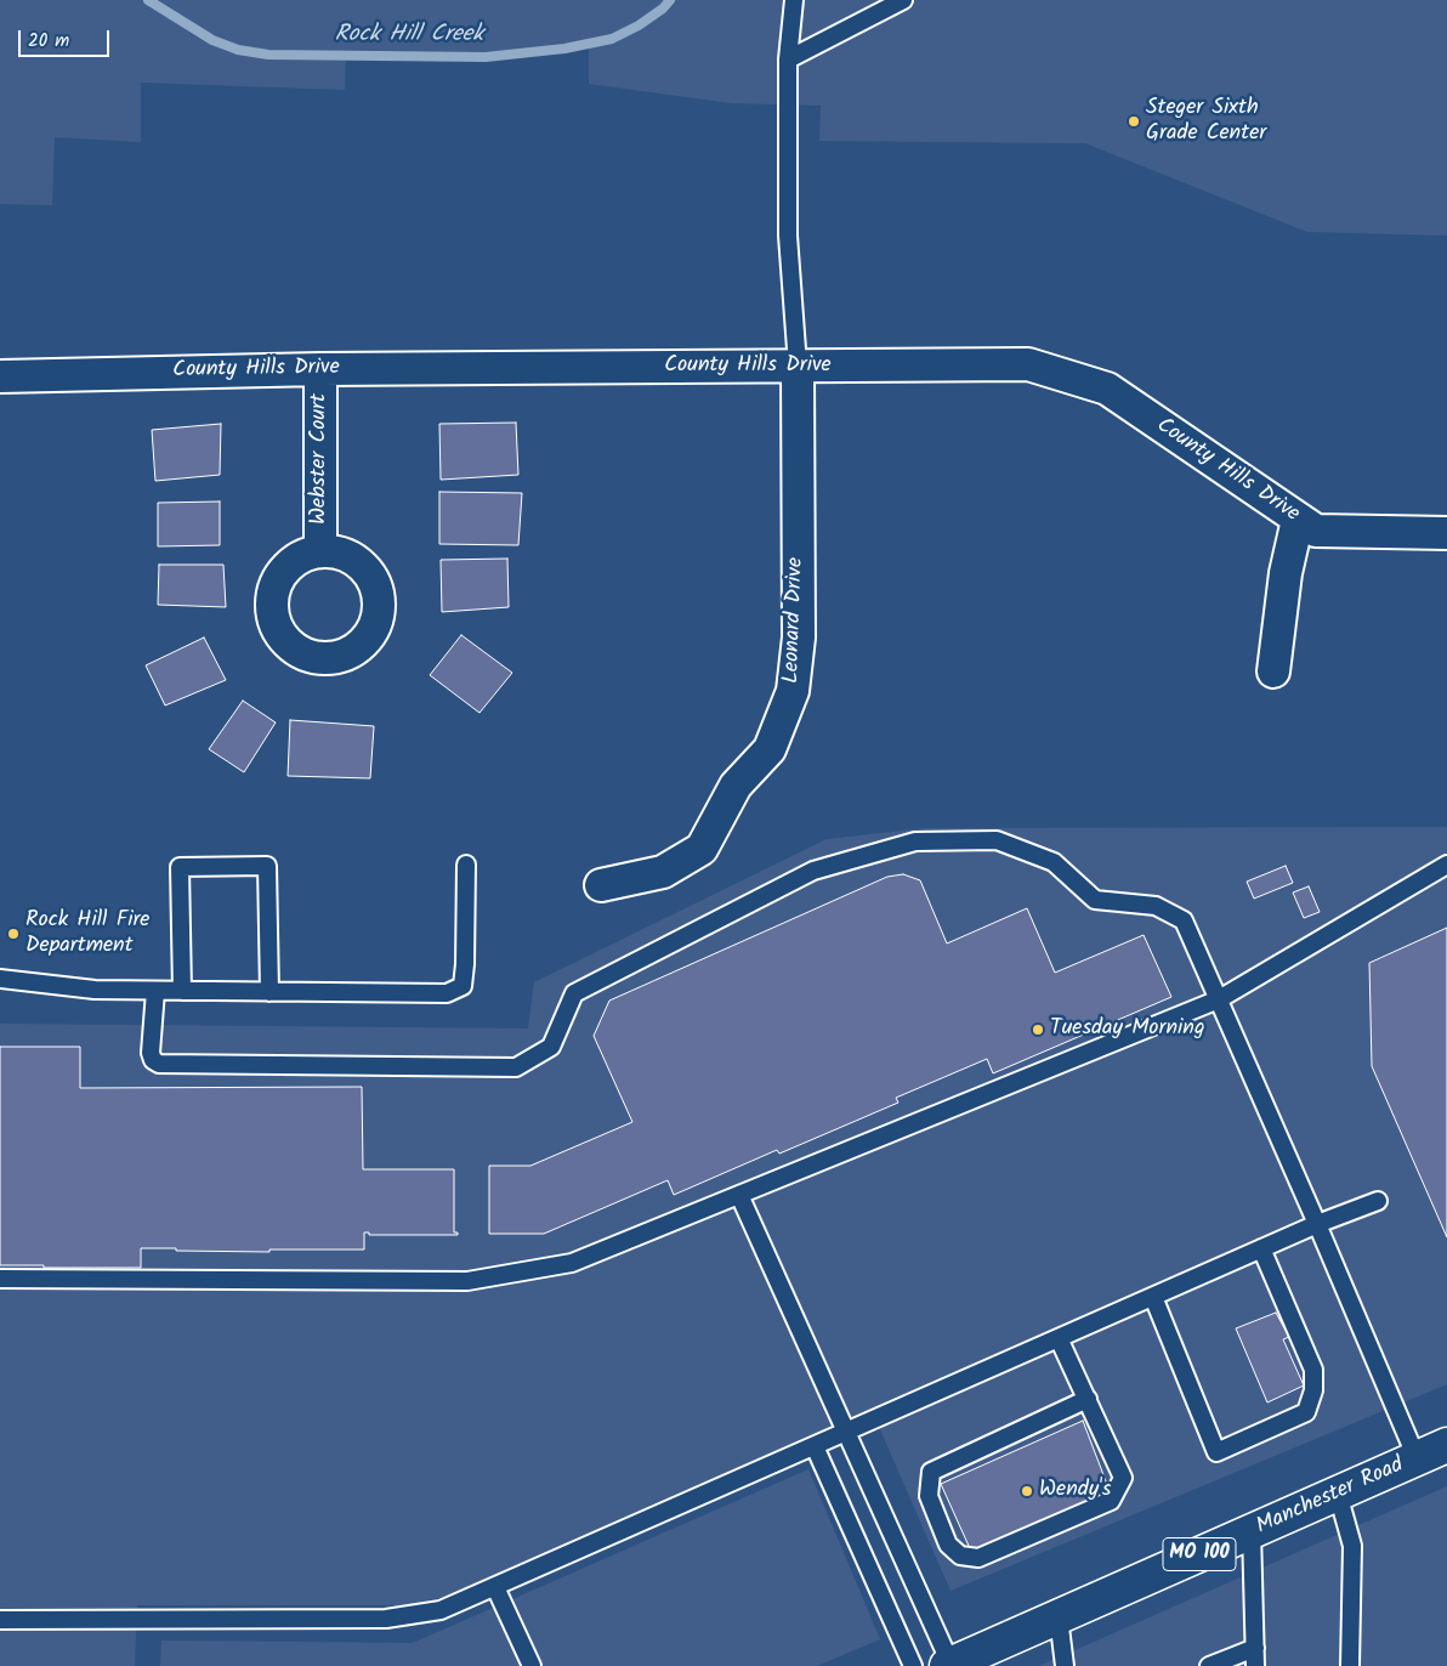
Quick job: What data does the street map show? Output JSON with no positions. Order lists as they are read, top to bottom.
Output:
{
  "streets": {
    "main road": ["Manchester Road", "MO 100"],
    "street": ["County Hills Drive", "Webster Court", "Leonard Drive"]
  },
  "crossings": [
    ["County Hills Drive", "Webster Court"],
    ["County Hills Drive", "Leonard Drive"]
  ],
  "water": ["Rock Hill Creek"],
  "places": [
    "Steger Sixth Grade Center",
    "Rock Hill Fire Department",
    "Tuesday Morning",
    "Wendy's"
  ],
  "scale_bar": "20 m"
}
